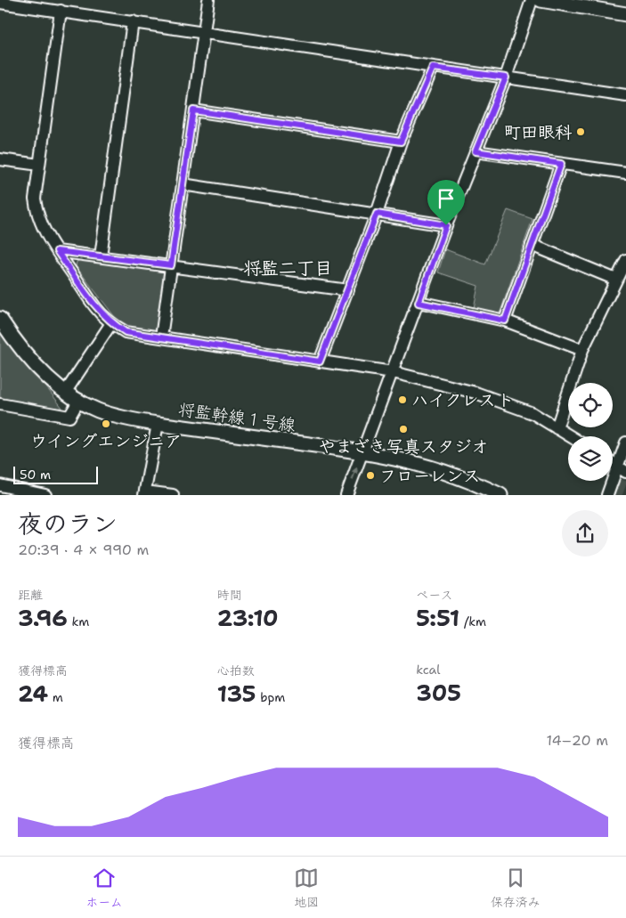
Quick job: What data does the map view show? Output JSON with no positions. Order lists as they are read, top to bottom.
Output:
{
  "streets": {
    "street": ["将監幹線１号線"]
  },
  "districts": ["将監二丁目"],
  "places": [
    "町田眼科",
    "ハイクレスト",
    "ウイングエンジニア",
    "やまざき写真スタジオ",
    "フローレンス"
  ],
  "scale_bar": "50 m",
  "page": {
    "scale": "50 m",
    "heading": ["夜のラン", "20:39 · 4 × 990 m"],
    "stats": [
      ["距離", "3.96 km"],
      ["時間", "23:10"],
      ["ペース", "5:51 /km"],
      ["獲得標高", "24 m"],
      ["心拍数", "135 bpm"],
      ["kcal", "305"]
    ],
    "chart": ["獲得標高", "14–20 m"],
    "tabs": ["ホーム", "地図", "保存済み"]
  }
}
